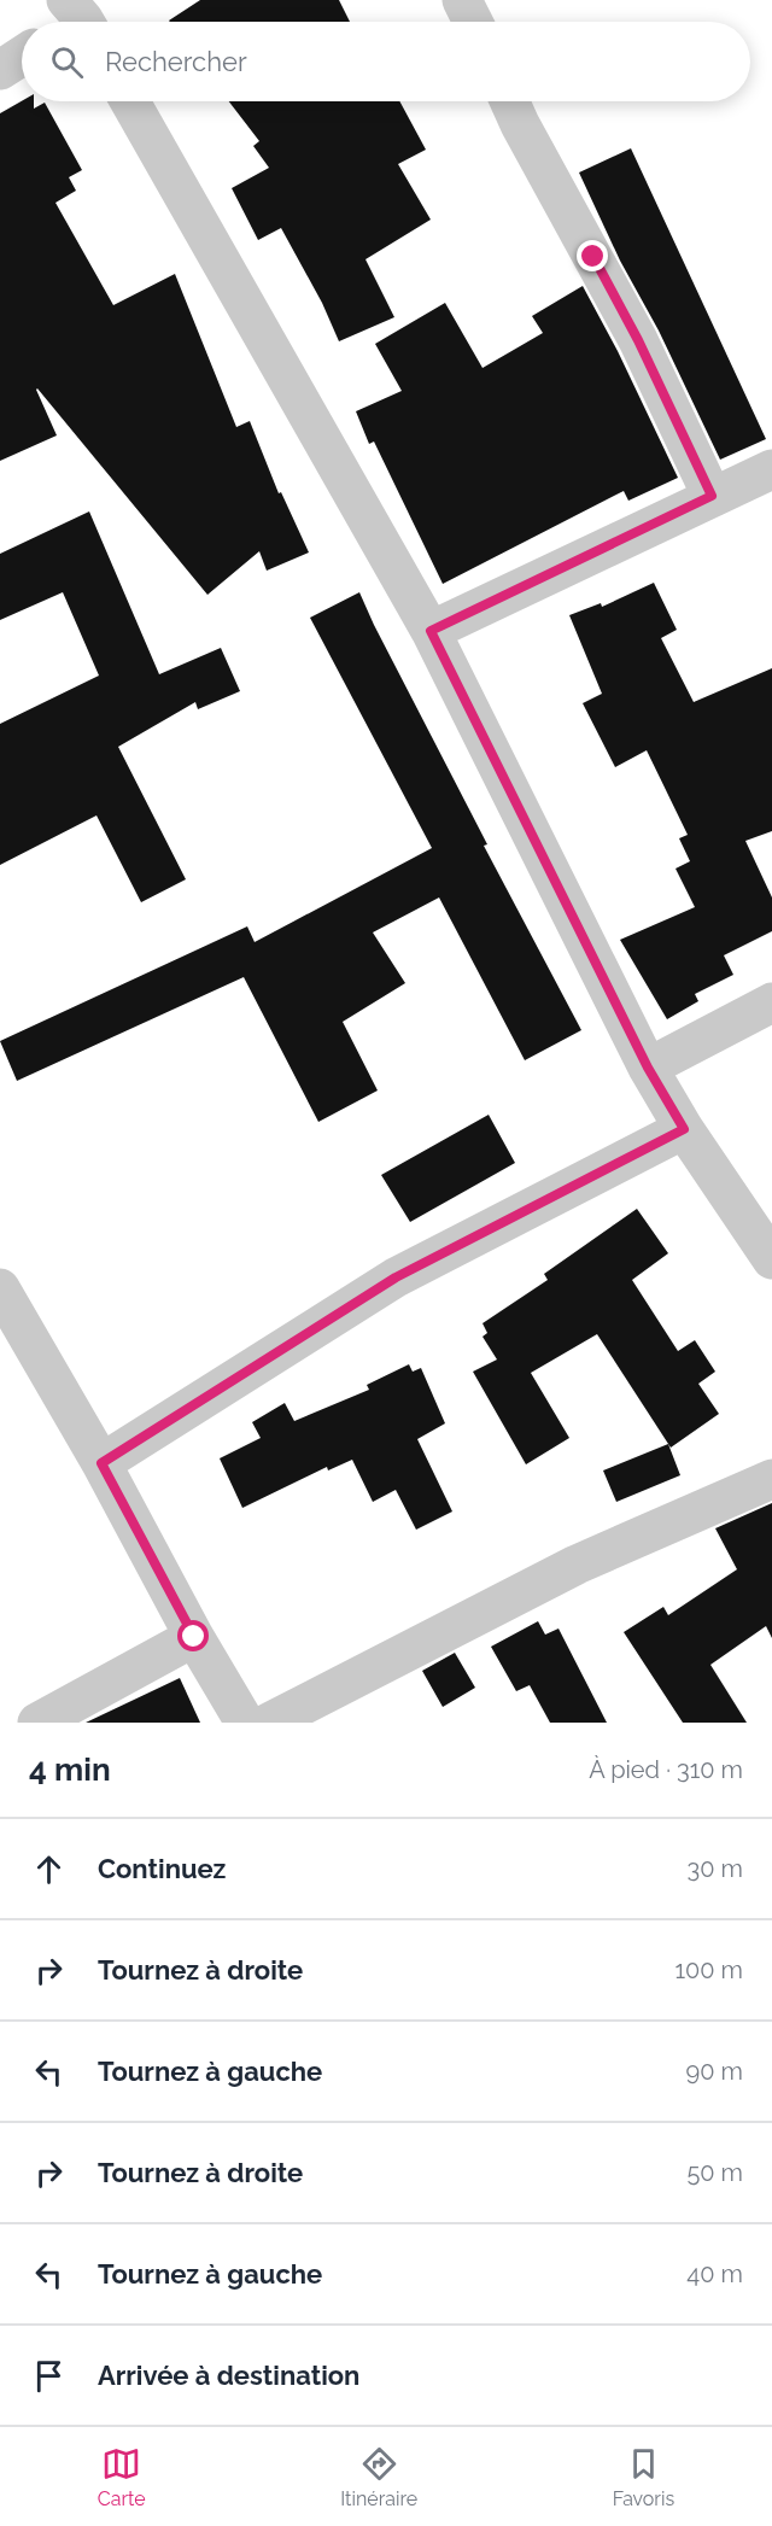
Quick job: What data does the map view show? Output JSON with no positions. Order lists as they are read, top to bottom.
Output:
{
  "page": {
    "search": "Rechercher",
    "heading": ["4 min", "À pied · 310 m"],
    "list": [
      ["Continuez", "30 m"],
      ["Tournez à droite", "100 m"],
      ["Tournez à gauche", "90 m"],
      ["Tournez à droite", "50 m"],
      ["Tournez à gauche", "40 m"],
      "Arrivée à destination"
    ],
    "nav": ["Carte", "Itinéraire", "Favoris"]
  }
}
